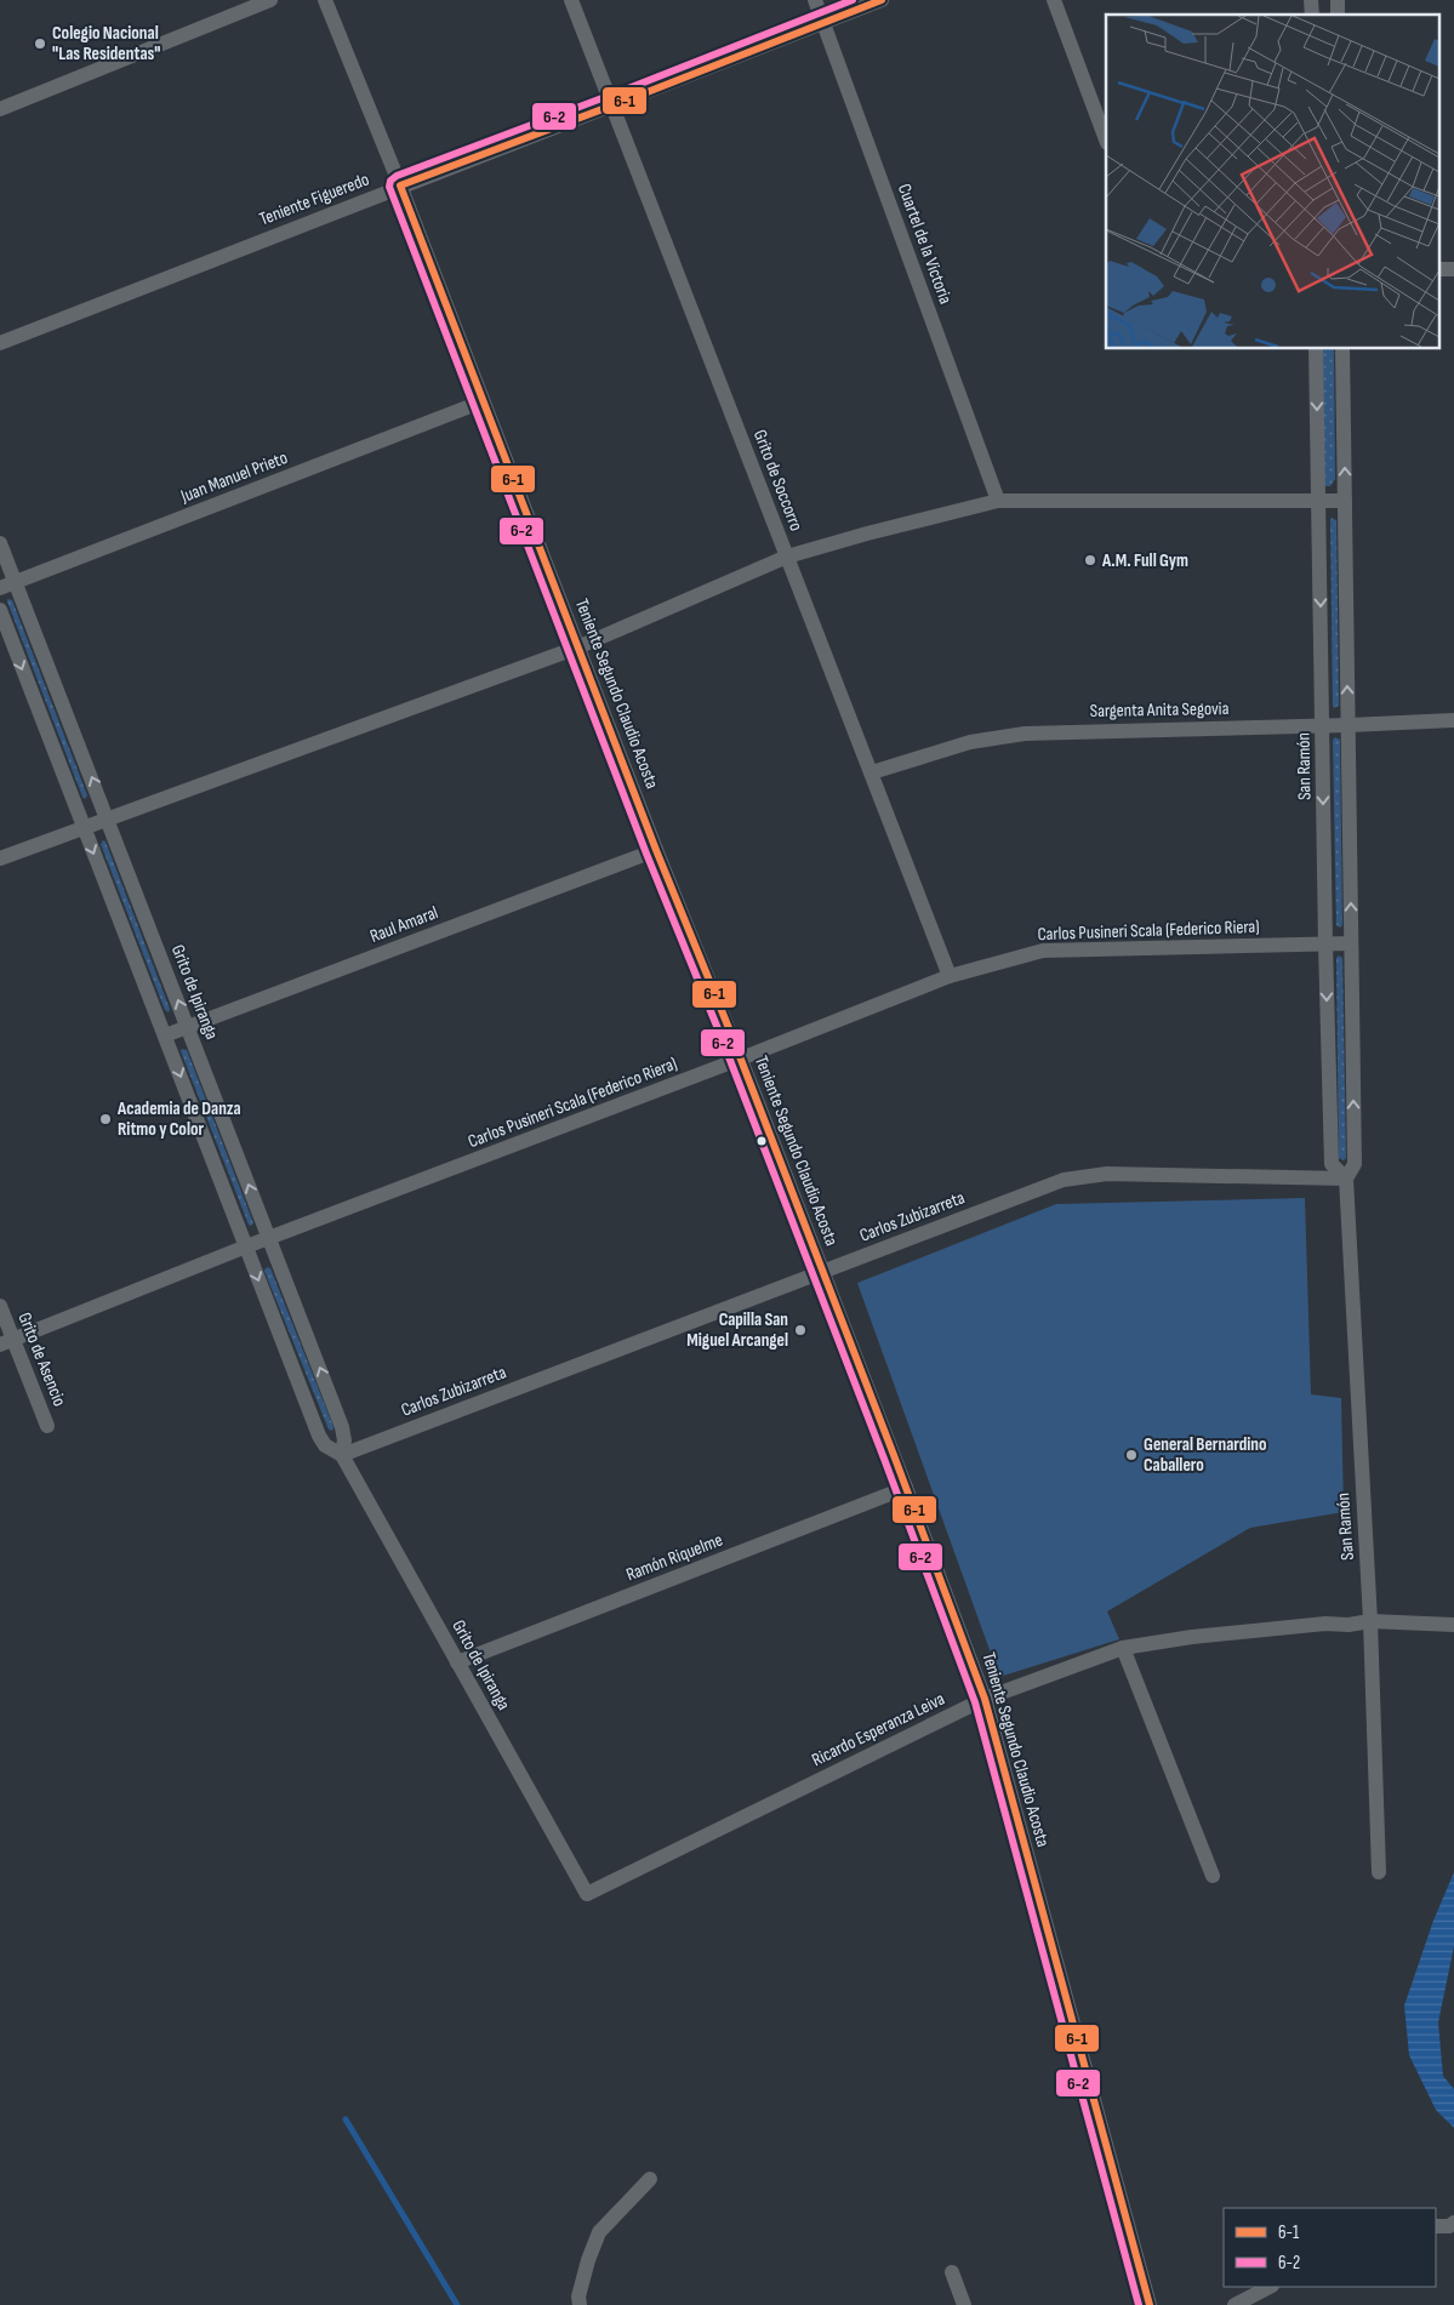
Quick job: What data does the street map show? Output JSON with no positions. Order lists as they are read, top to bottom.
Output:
{
  "streets": {
    "street": [
      "Teniente Figueredo",
      "Cuartel de la Victoria",
      "Juan Manuel Prieto",
      "Grito de Soccorro",
      "Teniente Segundo Claudio Acosta",
      "Sargenta Anita Segovia",
      "San Ramón",
      "Raul Amaral",
      "Carlos Pusineri Scala (Federico Riera)",
      "Grito de Ipiranga",
      "Carlos Zubizarreta",
      "Grito de Asencio",
      "Ramón Riquelme",
      "Ricardo Esperanza Leiva"
    ]
  },
  "crossings": [
    ["Teniente Figueredo", "Cuartel de la Victoria"],
    ["Teniente Figueredo", "Grito de Soccorro"],
    ["Teniente Figueredo", "Teniente Segundo Claudio Acosta"],
    ["Juan Manuel Prieto", "Teniente Segundo Claudio Acosta"],
    ["Juan Manuel Prieto", "Grito de Ipiranga"],
    ["Grito de Soccorro", "Sargenta Anita Segovia"],
    ["Grito de Soccorro", "Carlos Pusineri Scala (Federico Riera)"],
    ["Teniente Segundo Claudio Acosta", "Raul Amaral"],
    ["Teniente Segundo Claudio Acosta", "Carlos Pusineri Scala (Federico Riera)"],
    ["Teniente Segundo Claudio Acosta", "Carlos Zubizarreta"],
    ["Teniente Segundo Claudio Acosta", "Ramón Riquelme"],
    ["Teniente Segundo Claudio Acosta", "Ricardo Esperanza Leiva"],
    ["Sargenta Anita Segovia", "San Ramón"],
    ["San Ramón", "Carlos Pusineri Scala (Federico Riera)"],
    ["San Ramón", "Carlos Zubizarreta"],
    ["San Ramón", "Ricardo Esperanza Leiva"],
    ["Raul Amaral", "Grito de Ipiranga"],
    ["Carlos Pusineri Scala (Federico Riera)", "Grito de Ipiranga"],
    ["Carlos Pusineri Scala (Federico Riera)", "Grito de Asencio"],
    ["Grito de Ipiranga", "Carlos Zubizarreta"],
    ["Grito de Ipiranga", "Ramón Riquelme"],
    ["Grito de Ipiranga", "Ricardo Esperanza Leiva"]
  ],
  "places": [
    "Colegio Nacional \"Las Residentas\"",
    "A.M. Full Gym",
    "Academia de Danza Ritmo y Color",
    "Capilla San Miguel Arcangel",
    "General Bernardino Caballero"
  ],
  "lines": ["transit line 6-1", "transit line 6-2"],
  "legend": ["6-1", "6-2"]
}
